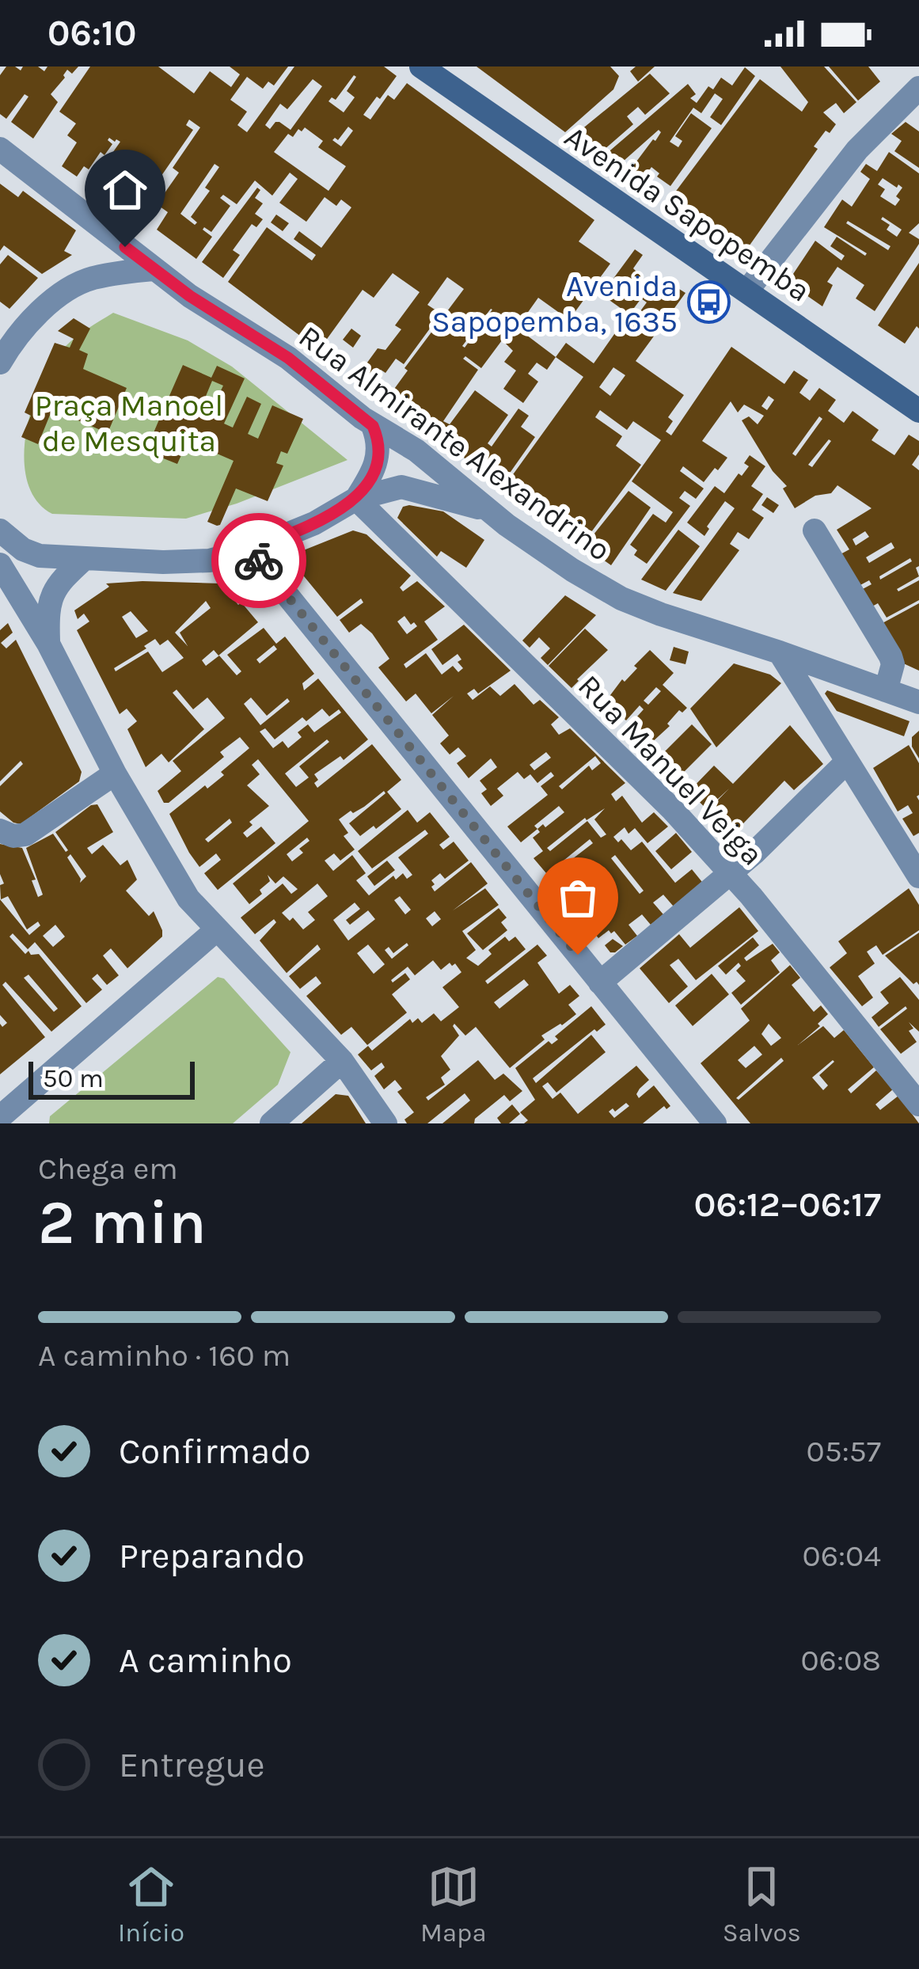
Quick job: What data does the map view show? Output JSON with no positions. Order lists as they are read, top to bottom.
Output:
{
  "streets": {
    "main road": ["Avenida Sapopemba"],
    "street": ["Rua Almirante Alexandrino", "Rua Manuel Veiga"]
  },
  "parks": ["Praça Manoel de Mesquita"],
  "places": {
    "bus stop": ["Avenida Sapopemba, 1635"]
  },
  "scale_bar": "50 m",
  "page": {
    "status": "06:10",
    "scale": "50 m",
    "heading": ["2 min", "Chega em", "06:12–06:17"],
    "bar": "A caminho · 160 m",
    "list": [
      ["Confirmado", "05:57"],
      ["Preparando", "06:04"],
      ["A caminho", "06:08"],
      "Entregue"
    ],
    "tabs": ["Início", "Mapa", "Salvos"]
  }
}
